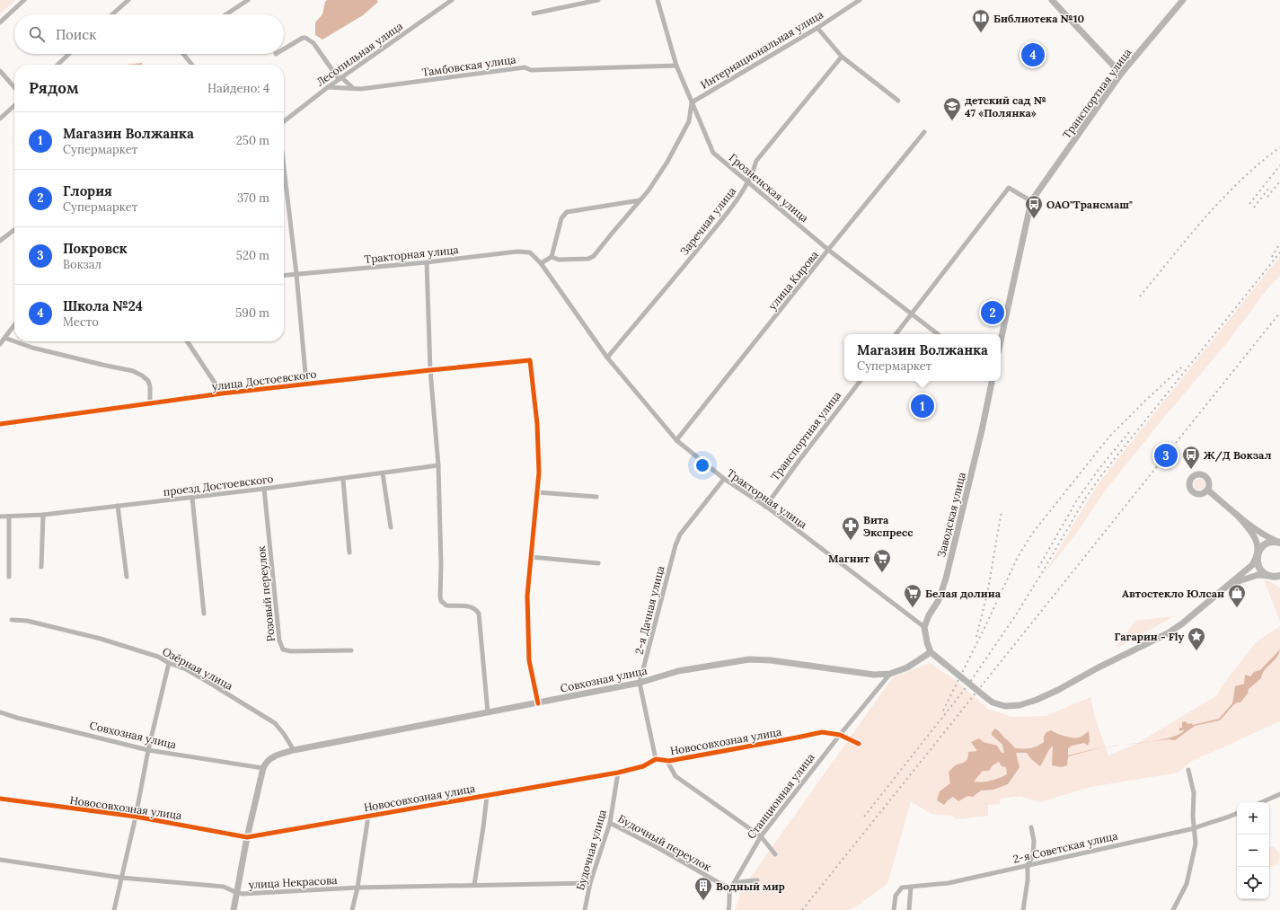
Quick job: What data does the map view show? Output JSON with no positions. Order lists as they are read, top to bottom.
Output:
{
  "streets": {
    "street": [
      "Интернациональная улица",
      "Лесопильная улица",
      "Тамбовская улица",
      "Транспортная улица",
      "Грозненская улица",
      "Заречная улица",
      "Тракторная улица",
      "улица Кирова",
      "улица Достоевского",
      "проезд Достоевского",
      "Заводская улица",
      "Розовый переулок",
      "2-я Дачная улица",
      "Озёрная улица",
      "Совхозная улица",
      "Новосовхозная улица",
      "Станционная улица",
      "Будочный переулок",
      "2-я Советская улица",
      "Будочная улица",
      "улица Некрасова"
    ]
  },
  "crossings": [
    ["Интернациональная улица", "Грозненская улица"],
    ["Лесопильная улица", "Тамбовская улица"],
    ["Тамбовская улица", "Грозненская улица"],
    ["Транспортная улица", "Тракторная улица"],
    ["Грозненская улица", "Заречная улица"],
    ["Грозненская улица", "улица Кирова"],
    ["Заречная улица", "Тракторная улица"],
    ["Тракторная улица", "улица Кирова"],
    ["Тракторная улица", "Заводская улица"],
    ["Тракторная улица", "2-я Дачная улица"],
    ["проезд Достоевского", "Розовый переулок"],
    ["2-я Дачная улица", "Совхозная улица"],
    ["2-я Дачная улица", "Новосовхозная улица"],
    ["Озёрная улица", "Совхозная улица"],
    ["Совхозная улица", "Станционная улица"],
    ["Новосовхозная улица", "Станционная улица"],
    ["Новосовхозная улица", "Будочная улица"],
    ["Станционная улица", "Будочный переулок"],
    ["Будочный переулок", "Будочная улица"],
    ["Будочная улица", "улица Некрасова"]
  ],
  "places": {
    "library": ["Библиотека №10"],
    "school or university": ["детский сад № 47 «Полянка»"],
    "bus stop": ["ОАО\"Трансмаш\"", "Ж/Д Вокзал"],
    "pharmacy": ["Вита Экспресс"],
    "supermarket": ["Магнит", "Белая долина"],
    "shop": ["Автостекло Юлсан"],
    "place": ["Гагарин - Fly"],
    "building": ["Водный мир"]
  },
  "page": {
    "search": "Поиск",
    "pins": [
      "4",
      "2",
      "1",
      "3"
    ],
    "heading": ["Рядом", "Найдено: 4"],
    "list": [
      {
        "mark": "1",
        "name": "Магазин Волжанка",
        "note": "Супермаркет",
        "value": "250 m"
      },
      {
        "mark": "2",
        "name": "Глория",
        "note": "Супермаркет",
        "value": "370 m"
      },
      {
        "mark": "3",
        "name": "Покровск",
        "note": "Вокзал",
        "value": "520 m"
      },
      {
        "mark": "4",
        "name": "Школа №24",
        "note": "Место",
        "value": "590 m"
      }
    ],
    "popup": ["Магазин Волжанка", "Супермаркет"],
    "map_buttons": ["+", "−"]
  }
}
